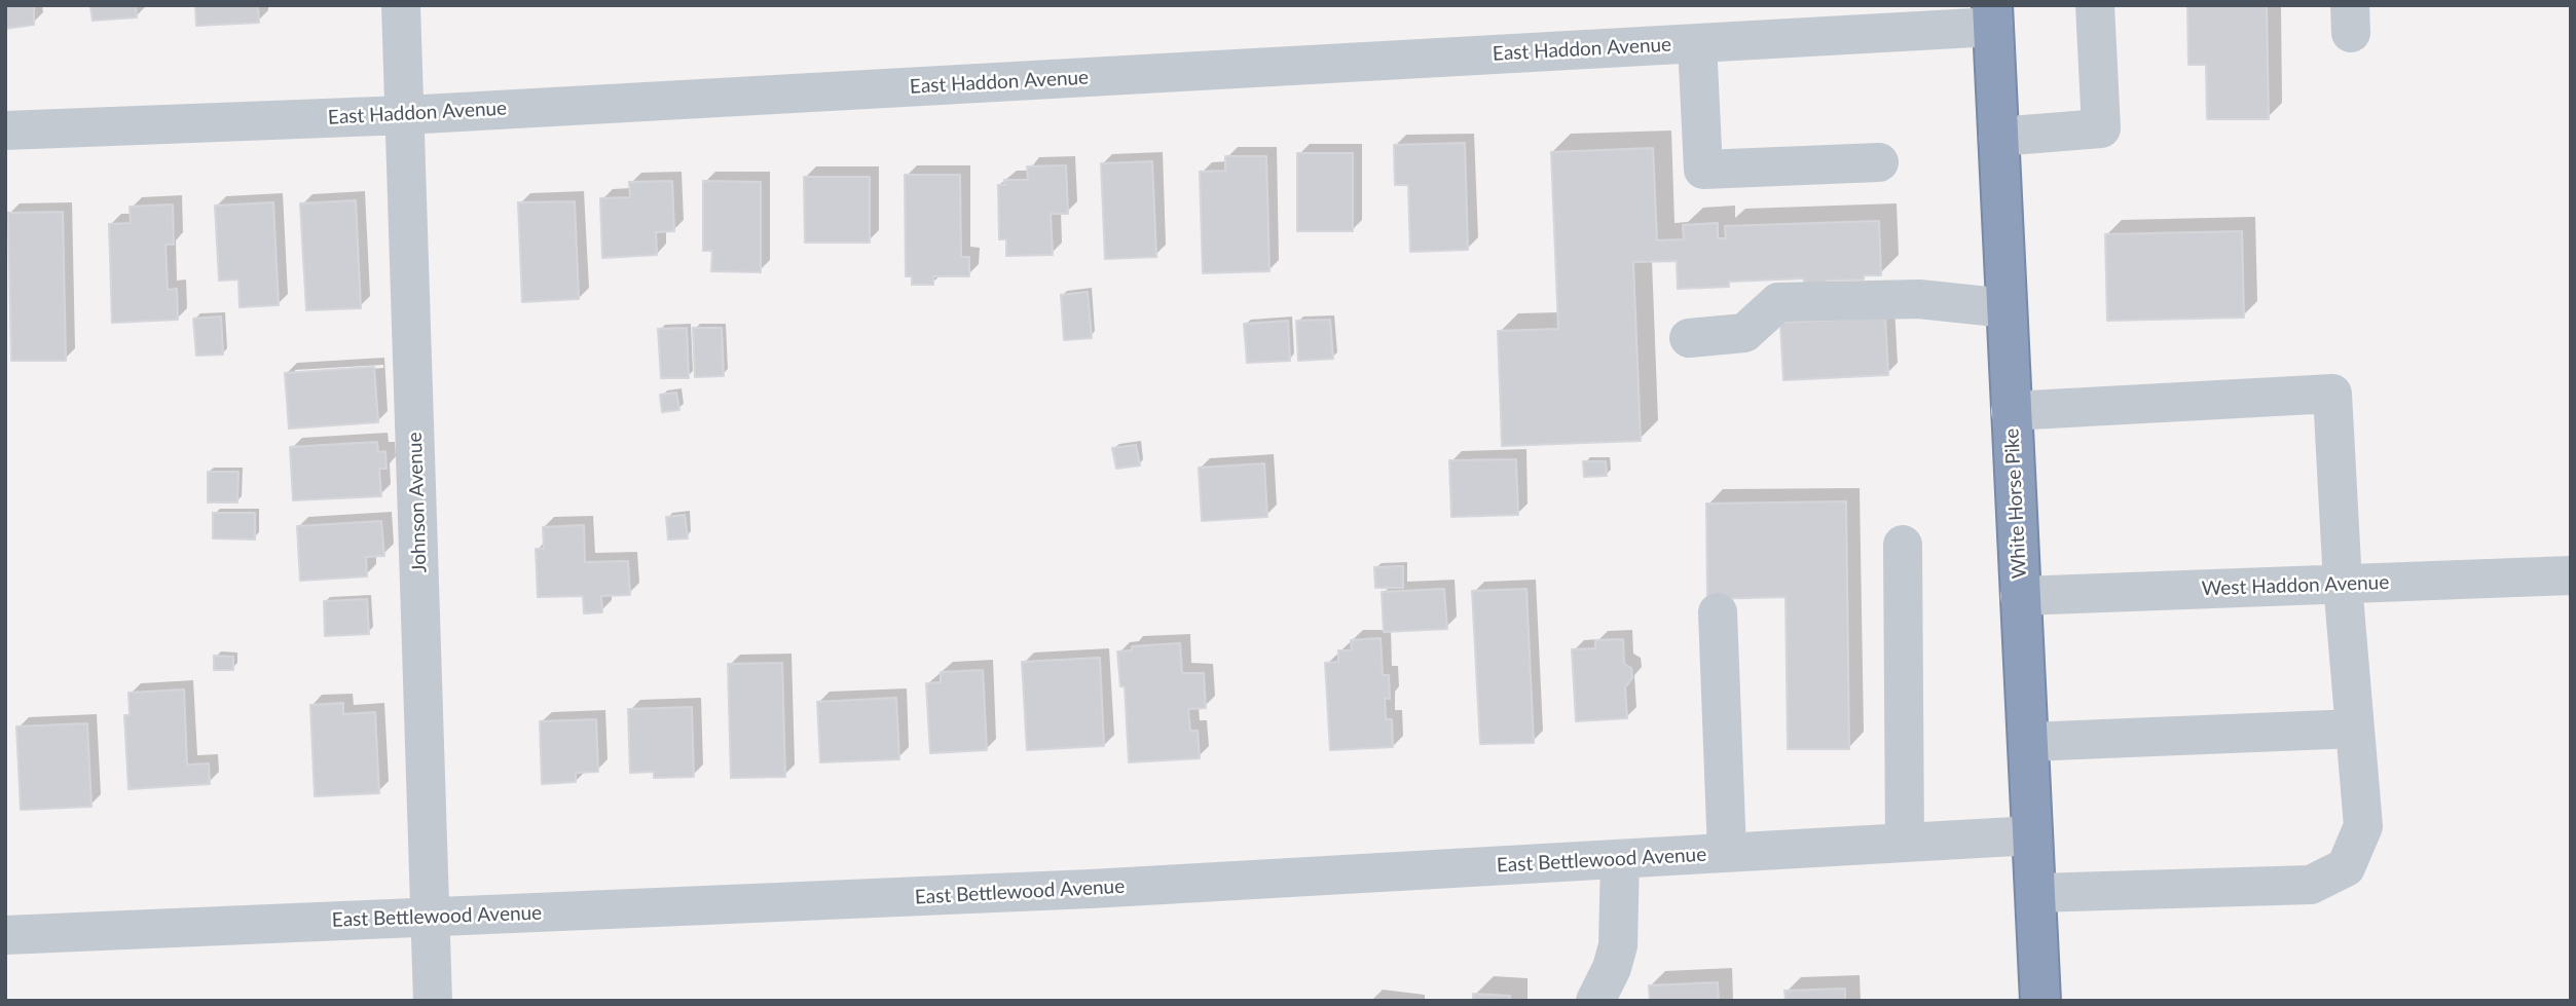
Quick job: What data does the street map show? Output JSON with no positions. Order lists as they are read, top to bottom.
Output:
{
  "streets": {
    "highway": ["White Horse Pike"],
    "street": [
      "East Haddon Avenue",
      "Johnson Avenue",
      "West Haddon Avenue",
      "East Bettlewood Avenue"
    ]
  },
  "crossings": [
    ["East Haddon Avenue", "Johnson Avenue"],
    ["East Haddon Avenue", "White Horse Pike"],
    ["Johnson Avenue", "East Bettlewood Avenue"],
    ["White Horse Pike", "West Haddon Avenue"],
    ["White Horse Pike", "East Bettlewood Avenue"]
  ]
}
